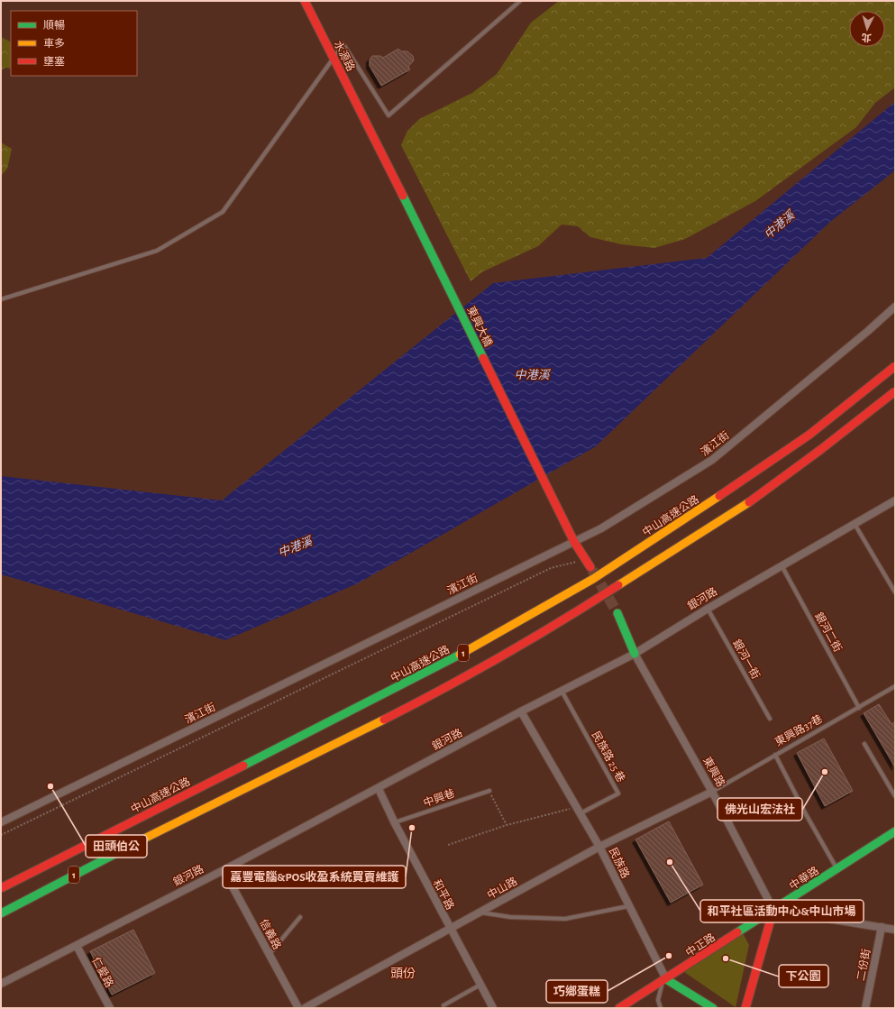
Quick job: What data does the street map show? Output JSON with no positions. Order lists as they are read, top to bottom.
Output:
{
  "streets": {
    "main road": [
      "水源路",
      "東興大橋",
      "中山高速公路",
      "1",
      "東興路",
      "中華路",
      "中正路"
    ],
    "street": [
      "濱江街",
      "銀河路",
      "民族路",
      "中山路",
      "和平路",
      "信義路",
      "二份街",
      "仁愛路"
    ],
    "lane": [
      "銀河二街",
      "銀河一街",
      "東興路37巷",
      "民族路 25 巷",
      "中興巷"
    ]
  },
  "crossings": [
    ["水源路", "東興大橋"],
    ["東興大橋", "濱江街"],
    ["銀河路", "銀河二街"],
    ["銀河路", "銀河一街"],
    ["銀河路", "民族路 25 巷"],
    ["銀河路", "東興路"],
    ["銀河路", "民族路"],
    ["銀河路", "和平路"],
    ["銀河路", "信義路"],
    ["銀河路", "仁愛路"],
    ["銀河二街", "東興路37巷"],
    ["東興路37巷", "東興路"],
    ["東興路37巷", "中山路"],
    ["民族路 25 巷", "民族路"],
    ["東興路", "中華路"],
    ["東興路", "中山路"],
    ["東興路", "中正路"],
    ["中興巷", "和平路"],
    ["民族路", "中山路"],
    ["民族路", "中正路"],
    ["中華路", "中正路"],
    ["中山路", "和平路"]
  ],
  "districts": ["頭份"],
  "water": ["中港溪"],
  "places": [
    "佛光山宏法社",
    "田頭伯公",
    "嘉豐電腦&POS收盈系統買賣維護",
    "和平社區活動中心&中山市場",
    "巧鄉蛋糕",
    "下公園"
  ],
  "legend": ["順暢", "車多", "壅塞"],
  "north": "bottom"
}
